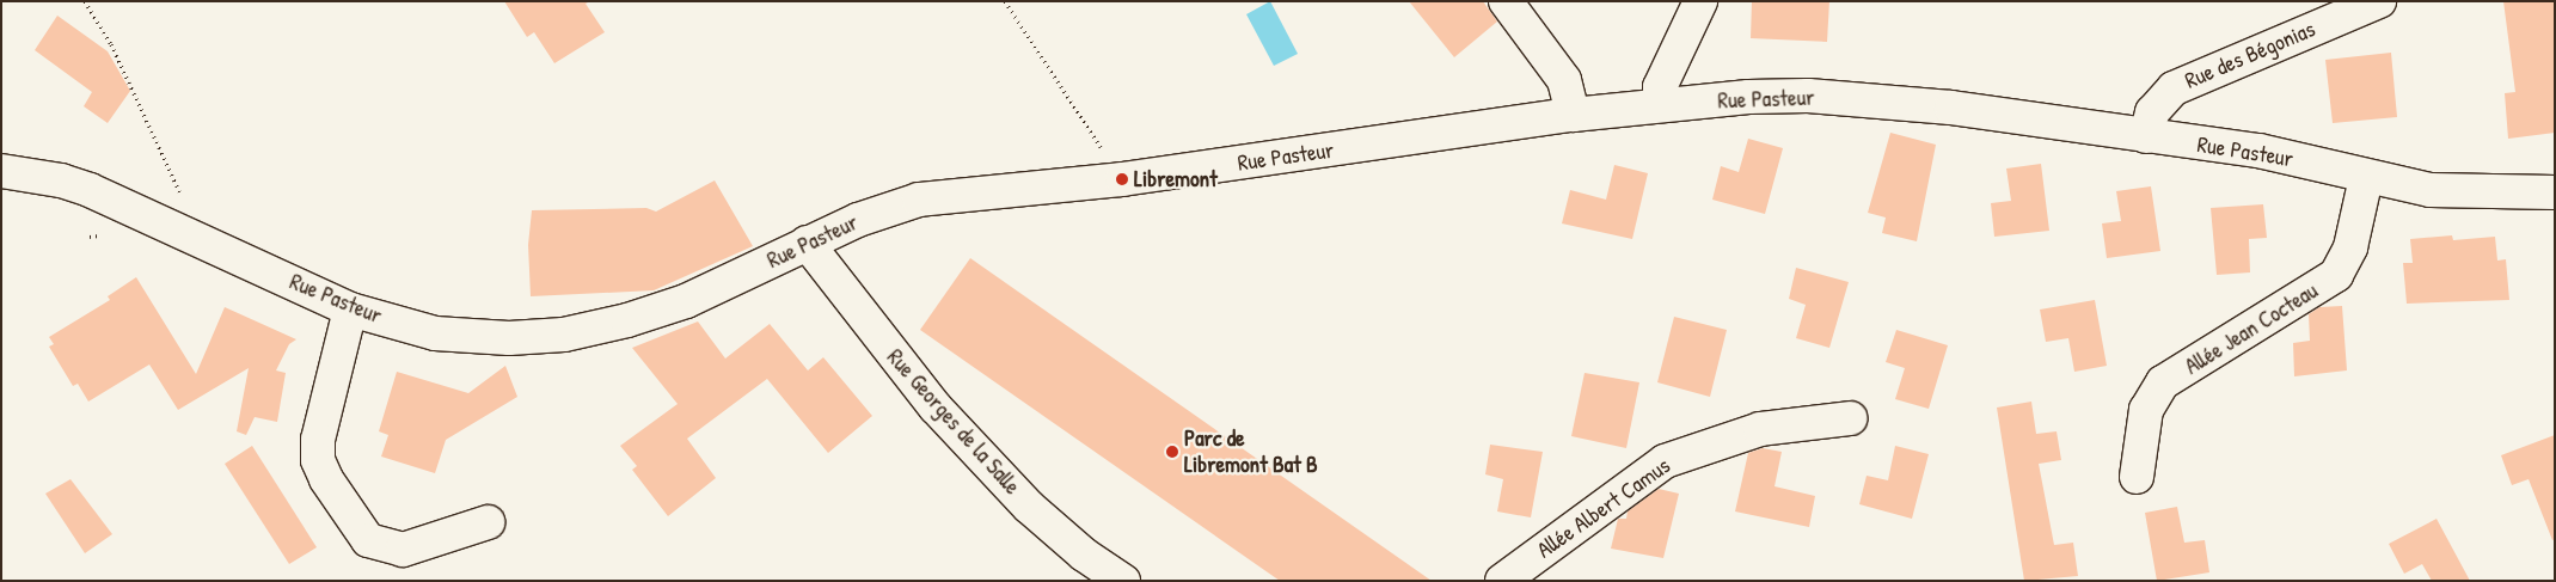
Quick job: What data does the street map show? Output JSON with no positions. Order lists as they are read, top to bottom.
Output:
{
  "streets": {
    "street": [
      "Rue des Bégonias",
      "Rue Pasteur",
      "Allée Jean Cocteau",
      "Rue Georges de la Salle",
      "Allée Albert Camus"
    ]
  },
  "crossings": [
    ["Rue des Bégonias", "Rue Pasteur"],
    ["Rue Pasteur", "Allée Jean Cocteau"],
    ["Rue Pasteur", "Rue Georges de la Salle"]
  ],
  "places": ["Libremont", "Parc de Libremont Bat B"]
}
